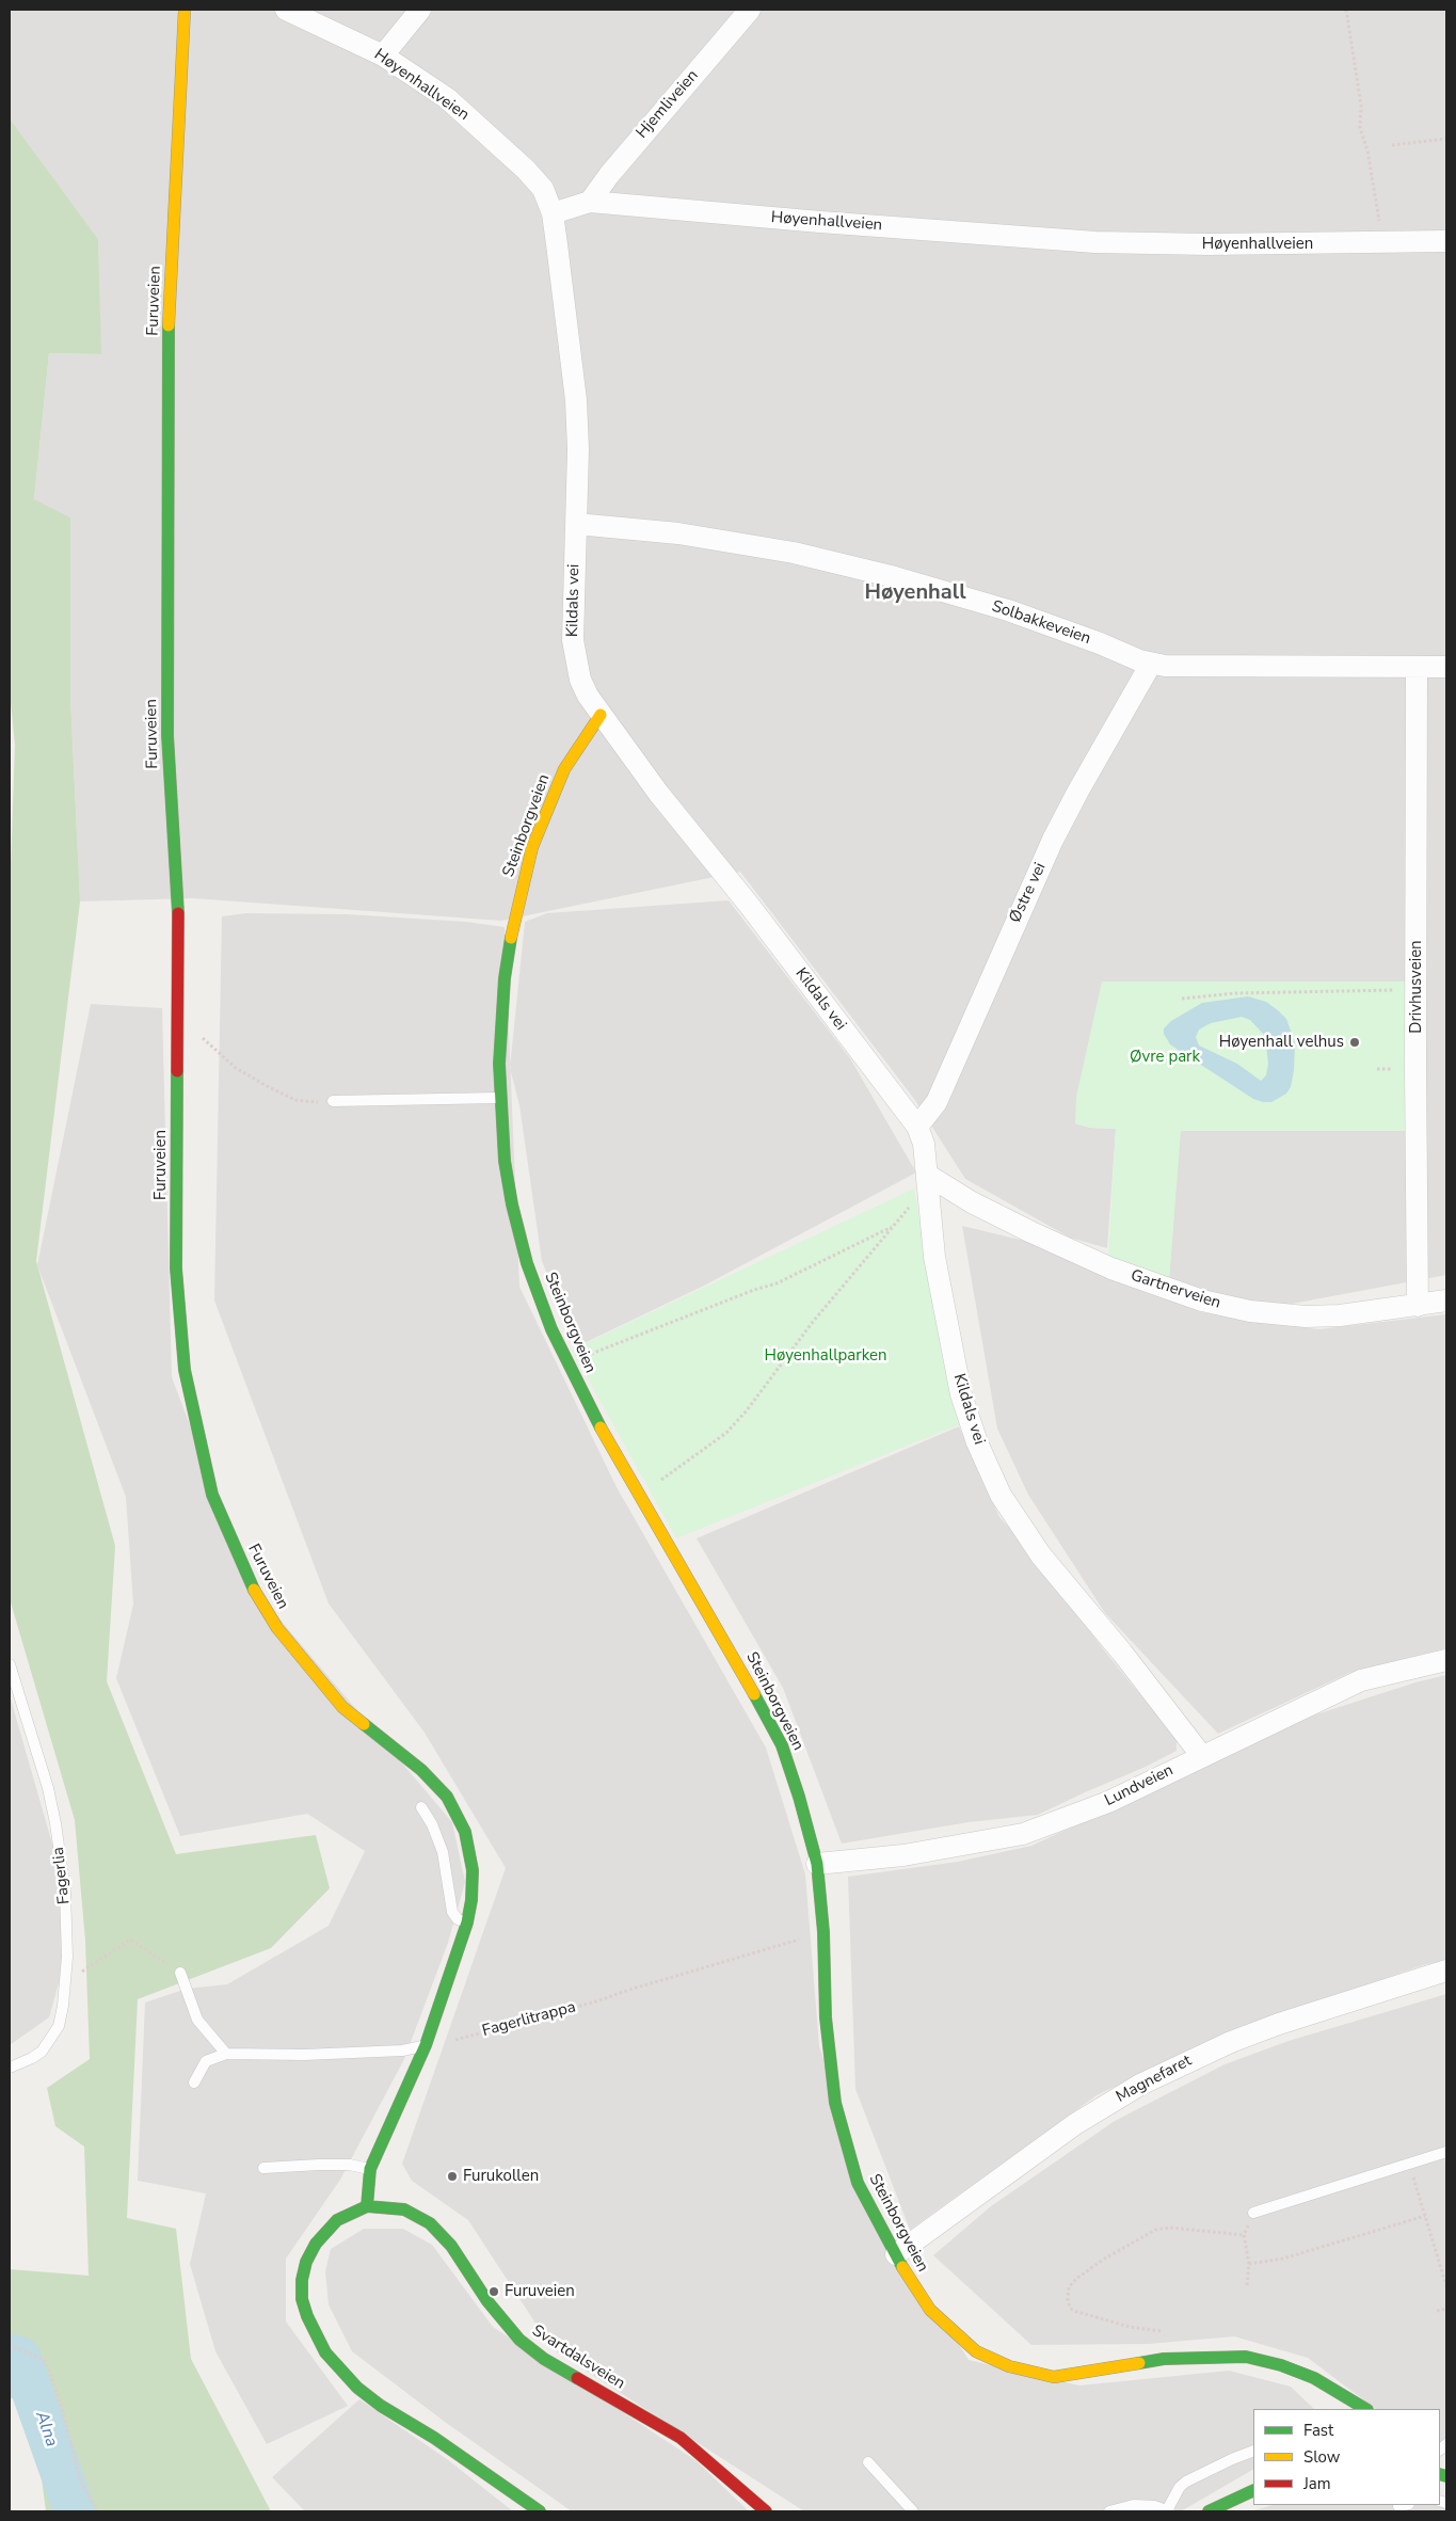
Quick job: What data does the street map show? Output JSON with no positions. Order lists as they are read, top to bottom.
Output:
{
  "streets": {
    "street": [
      "Høyenhallveien",
      "Hjemliveien",
      "Furuveien",
      "Kildals vei",
      "Solbakkeveien",
      "Steinborgveien",
      "Østre vei",
      "Drivhusveien",
      "Gartnerveien",
      "Lundveien",
      "Magnefaret",
      "Svartdalsveien"
    ],
    "lane": ["Fagerlia"],
    "path": ["Fagerlitrappa"]
  },
  "crossings": [
    ["Høyenhallveien", "Hjemliveien"],
    ["Høyenhallveien", "Kildals vei"],
    ["Furuveien", "Fagerlitrappa"],
    ["Furuveien", "Svartdalsveien"],
    ["Kildals vei", "Solbakkeveien"],
    ["Kildals vei", "Steinborgveien"],
    ["Kildals vei", "Østre vei"],
    ["Kildals vei", "Gartnerveien"],
    ["Kildals vei", "Lundveien"],
    ["Solbakkeveien", "Østre vei"],
    ["Solbakkeveien", "Drivhusveien"],
    ["Steinborgveien", "Lundveien"],
    ["Steinborgveien", "Fagerlitrappa"],
    ["Steinborgveien", "Magnefaret"],
    ["Drivhusveien", "Gartnerveien"]
  ],
  "districts": ["Høyenhall"],
  "water": ["Alna"],
  "parks": ["Øvre park", "Høyenhallparken"],
  "places": ["Høyenhall velhus", "Furukollen", "Furuveien"],
  "legend": ["Fast", "Slow", "Jam"]
}
